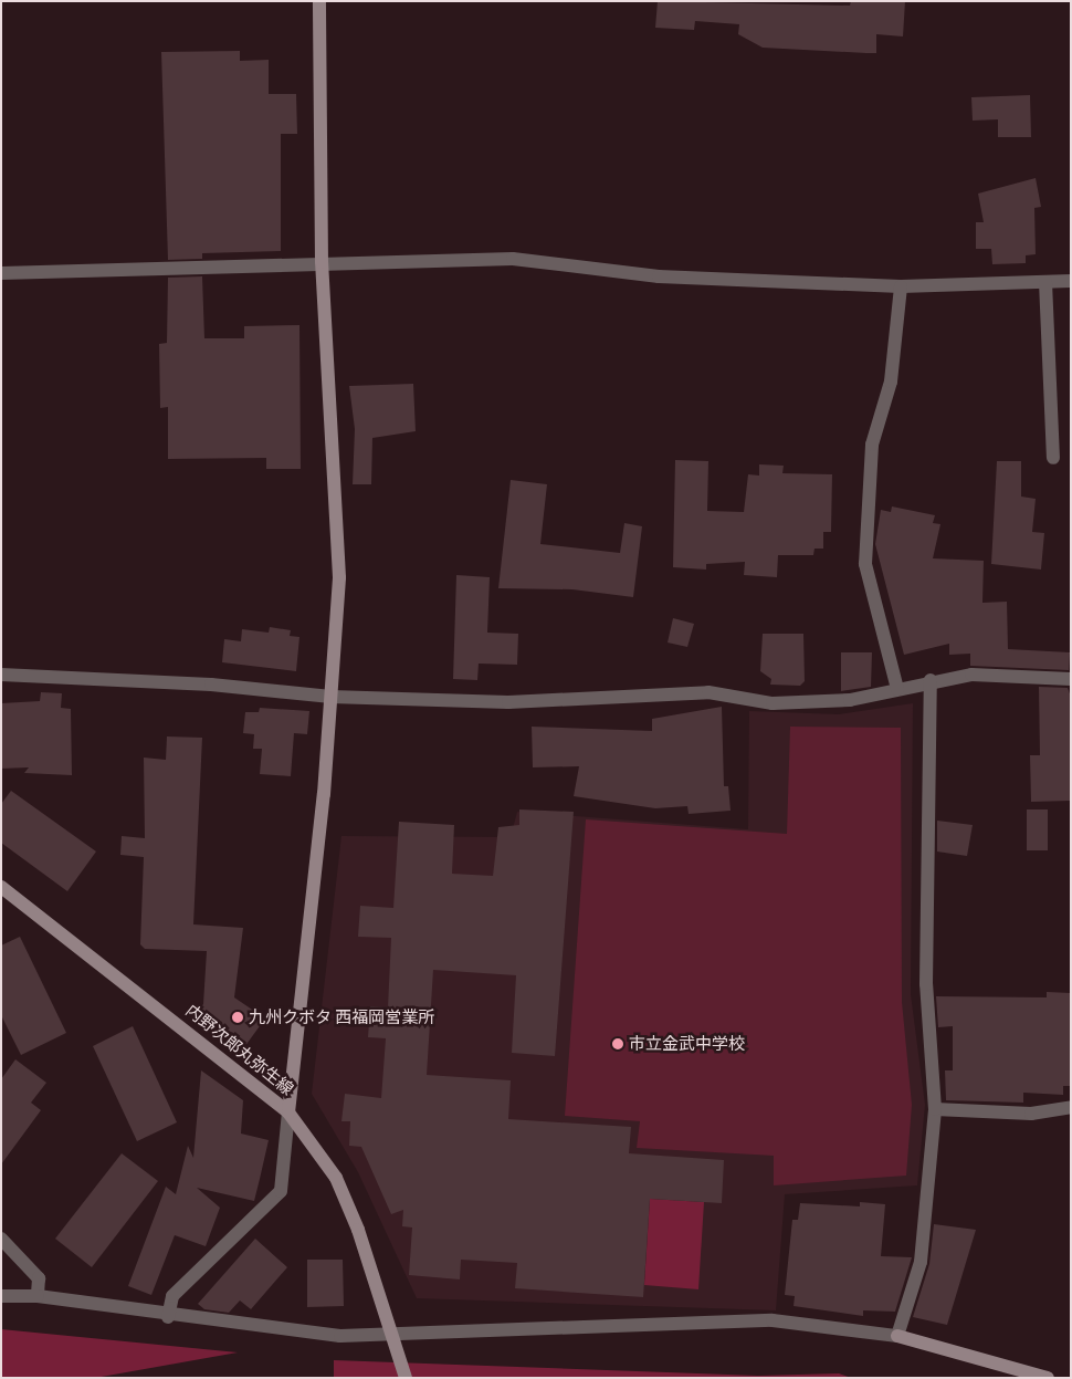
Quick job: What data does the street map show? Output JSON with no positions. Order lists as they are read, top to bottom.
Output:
{
  "streets": {
    "street": ["内野次郎丸弥生線"]
  },
  "places": ["九州クボタ 西福岡営業所", "市立金武中学校"]
}
